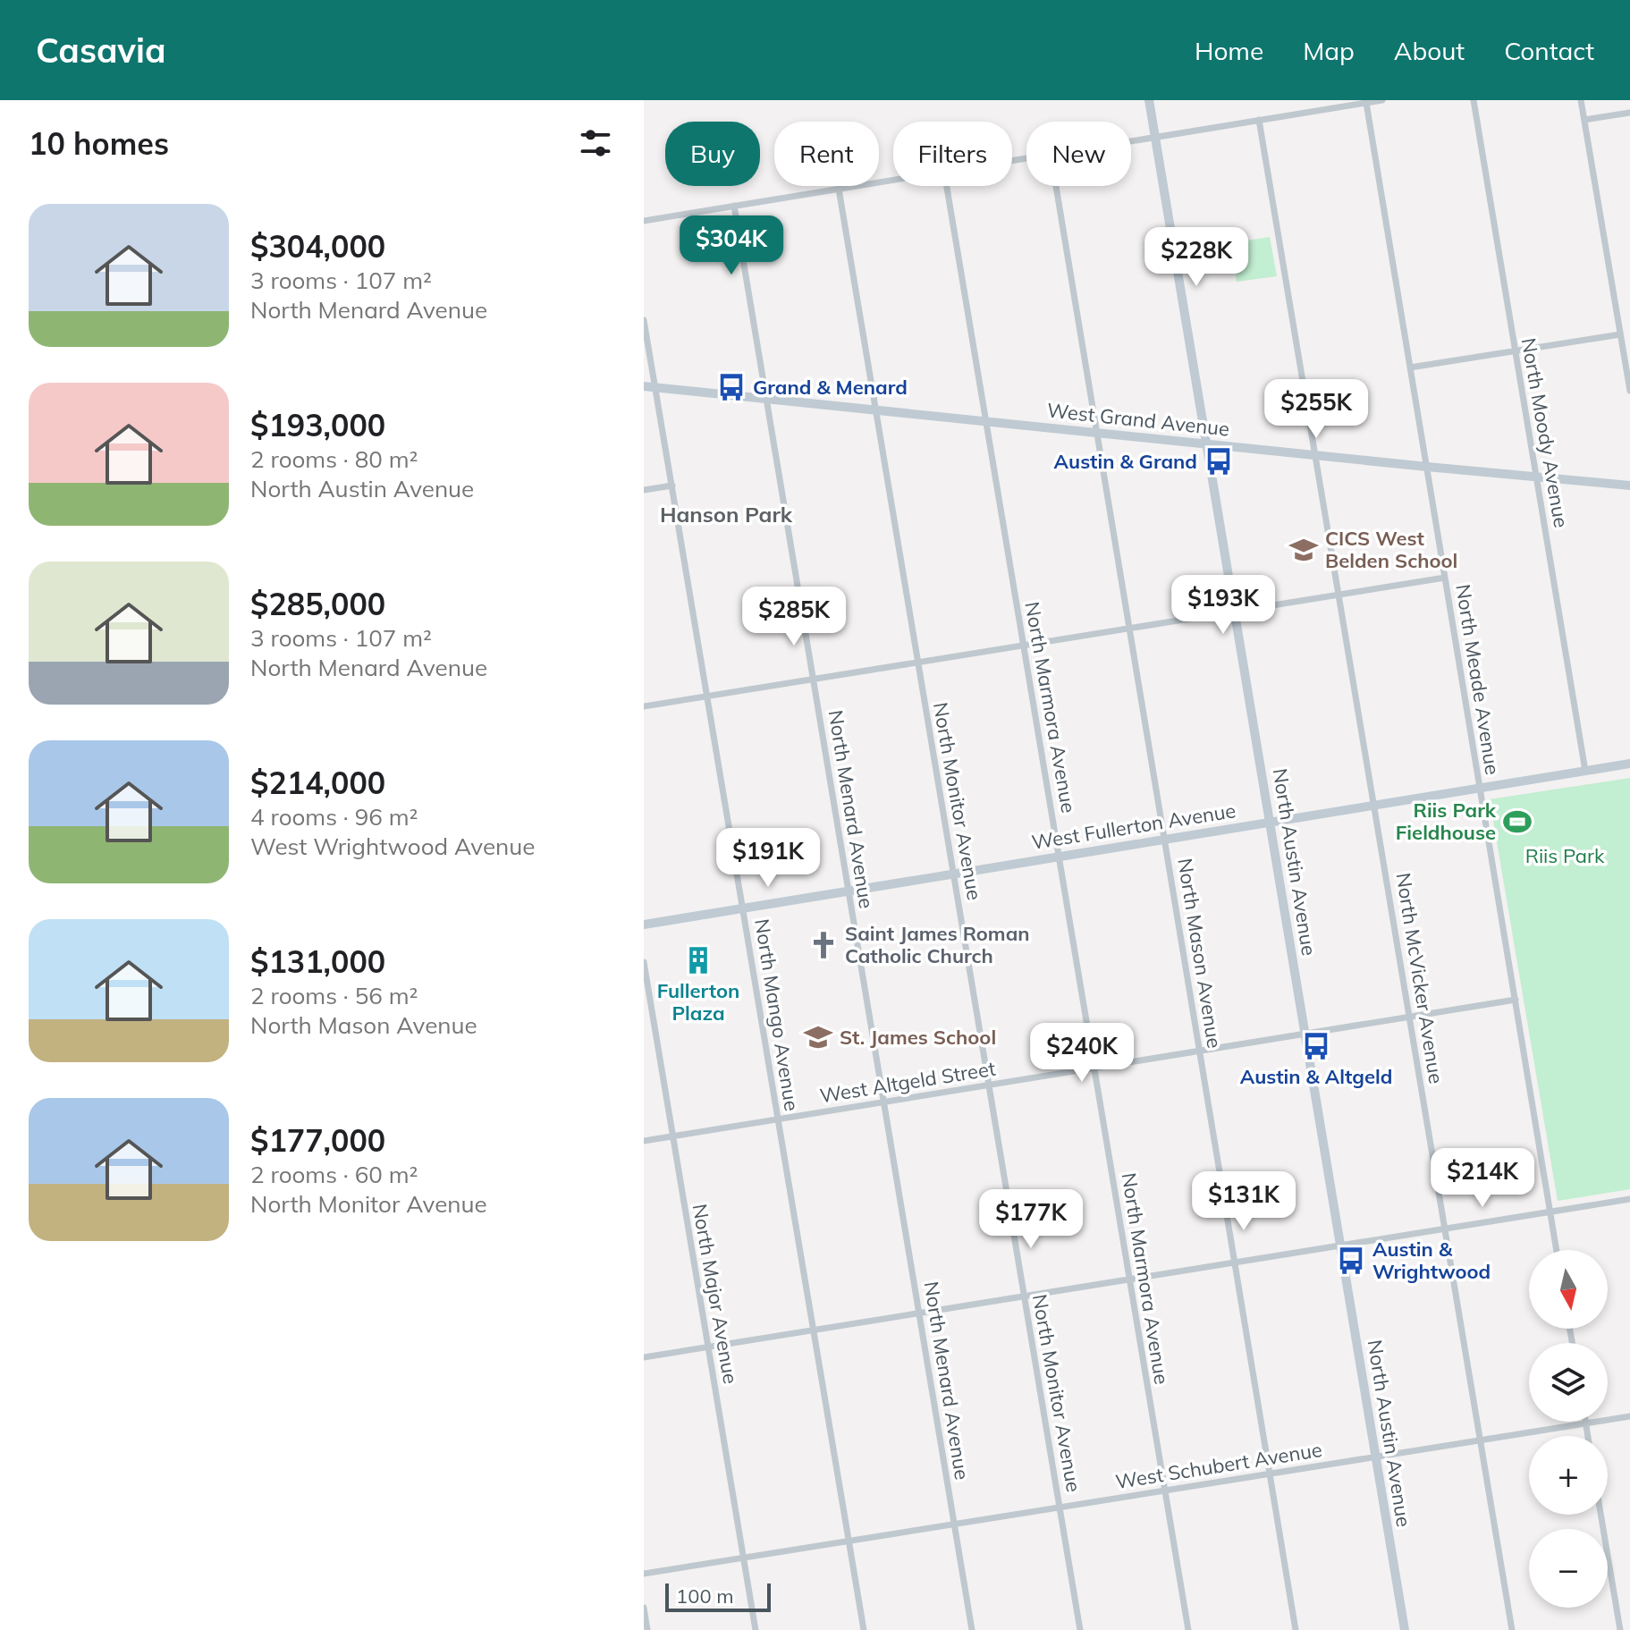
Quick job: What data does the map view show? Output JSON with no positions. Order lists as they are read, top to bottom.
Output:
{
  "streets": {
    "main road": ["West Grand Avenue", "West Fullerton Avenue", "North Austin Avenue"],
    "street": [
      "North Moody Avenue",
      "North Meade Avenue",
      "North Marmora Avenue",
      "North Monitor Avenue",
      "North Menard Avenue",
      "North Mason Avenue",
      "North McVicker Avenue",
      "North Mango Avenue",
      "West Altgeld Street",
      "North Major Avenue",
      "West Schubert Avenue"
    ]
  },
  "crossings": [
    ["West Grand Avenue", "North Moody Avenue"],
    ["West Grand Avenue", "North Meade Avenue"],
    ["West Grand Avenue", "North Marmora Avenue"],
    ["West Grand Avenue", "North Monitor Avenue"],
    ["West Grand Avenue", "North Menard Avenue"],
    ["West Grand Avenue", "North Austin Avenue"],
    ["West Grand Avenue", "North Mason Avenue"],
    ["West Grand Avenue", "North McVicker Avenue"],
    ["West Grand Avenue", "North Mango Avenue"],
    ["North Moody Avenue", "West Fullerton Avenue"],
    ["North Meade Avenue", "West Fullerton Avenue"],
    ["North Meade Avenue", "West Altgeld Street"],
    ["North Marmora Avenue", "West Fullerton Avenue"],
    ["North Marmora Avenue", "West Altgeld Street"],
    ["North Marmora Avenue", "West Schubert Avenue"],
    ["North Monitor Avenue", "West Fullerton Avenue"],
    ["North Monitor Avenue", "West Altgeld Street"],
    ["North Monitor Avenue", "West Schubert Avenue"],
    ["North Menard Avenue", "West Fullerton Avenue"],
    ["North Menard Avenue", "West Altgeld Street"],
    ["North Menard Avenue", "West Schubert Avenue"],
    ["West Fullerton Avenue", "North Austin Avenue"],
    ["West Fullerton Avenue", "North Mason Avenue"],
    ["West Fullerton Avenue", "North McVicker Avenue"],
    ["West Fullerton Avenue", "North Mango Avenue"],
    ["North Austin Avenue", "West Altgeld Street"],
    ["North Austin Avenue", "West Schubert Avenue"],
    ["North Mason Avenue", "West Altgeld Street"],
    ["North Mason Avenue", "West Schubert Avenue"],
    ["North McVicker Avenue", "West Altgeld Street"],
    ["North McVicker Avenue", "West Schubert Avenue"],
    ["North Mango Avenue", "West Altgeld Street"],
    ["North Mango Avenue", "West Schubert Avenue"],
    ["West Altgeld Street", "North Major Avenue"],
    ["North Major Avenue", "West Schubert Avenue"]
  ],
  "districts": ["Hanson Park"],
  "parks": ["Riis Park"],
  "places": {
    "bus stop": [
      "Grand & Menard",
      "Austin & Grand",
      "Austin & Altgeld",
      "Austin & Wrightwood"
    ],
    "school or university": ["CICS West Belden School", "St. James School"],
    "sports": ["Riis Park Fieldhouse"],
    "church": ["Saint James Roman Catholic Church"],
    "building": ["Fullerton Plaza"]
  },
  "scale_bar": "100 m",
  "north": "bottom",
  "page": {
    "header": "Casavia",
    "nav": [
      "Home",
      "Map",
      "About",
      "Contact"
    ],
    "heading": "10 homes",
    "chip": [
      "Buy",
      "Rent",
      "Filters",
      "New"
    ],
    "list": [
      {
        "name": "$304,000",
        "note": "3 rooms · 107 m² · North Menard Avenue"
      },
      {
        "name": "$193,000",
        "note": "2 rooms · 80 m² · North Austin Avenue"
      },
      {
        "name": "$285,000",
        "note": "3 rooms · 107 m² · North Menard Avenue"
      },
      {
        "name": "$214,000",
        "note": "4 rooms · 96 m² · West Wrightwood Avenue"
      },
      {
        "name": "$131,000",
        "note": "2 rooms · 56 m² · North Mason Avenue"
      },
      {
        "name": "$177,000",
        "note": "2 rooms · 60 m² · North Monitor Avenue"
      }
    ],
    "price": [
      "$304K",
      "$228K",
      "$255K",
      "$193K",
      "$285K",
      "$191K",
      "$240K",
      "$214K",
      "$131K",
      "$177K"
    ],
    "map_buttons": ["+", "−"],
    "scale": "100 m"
  }
}
